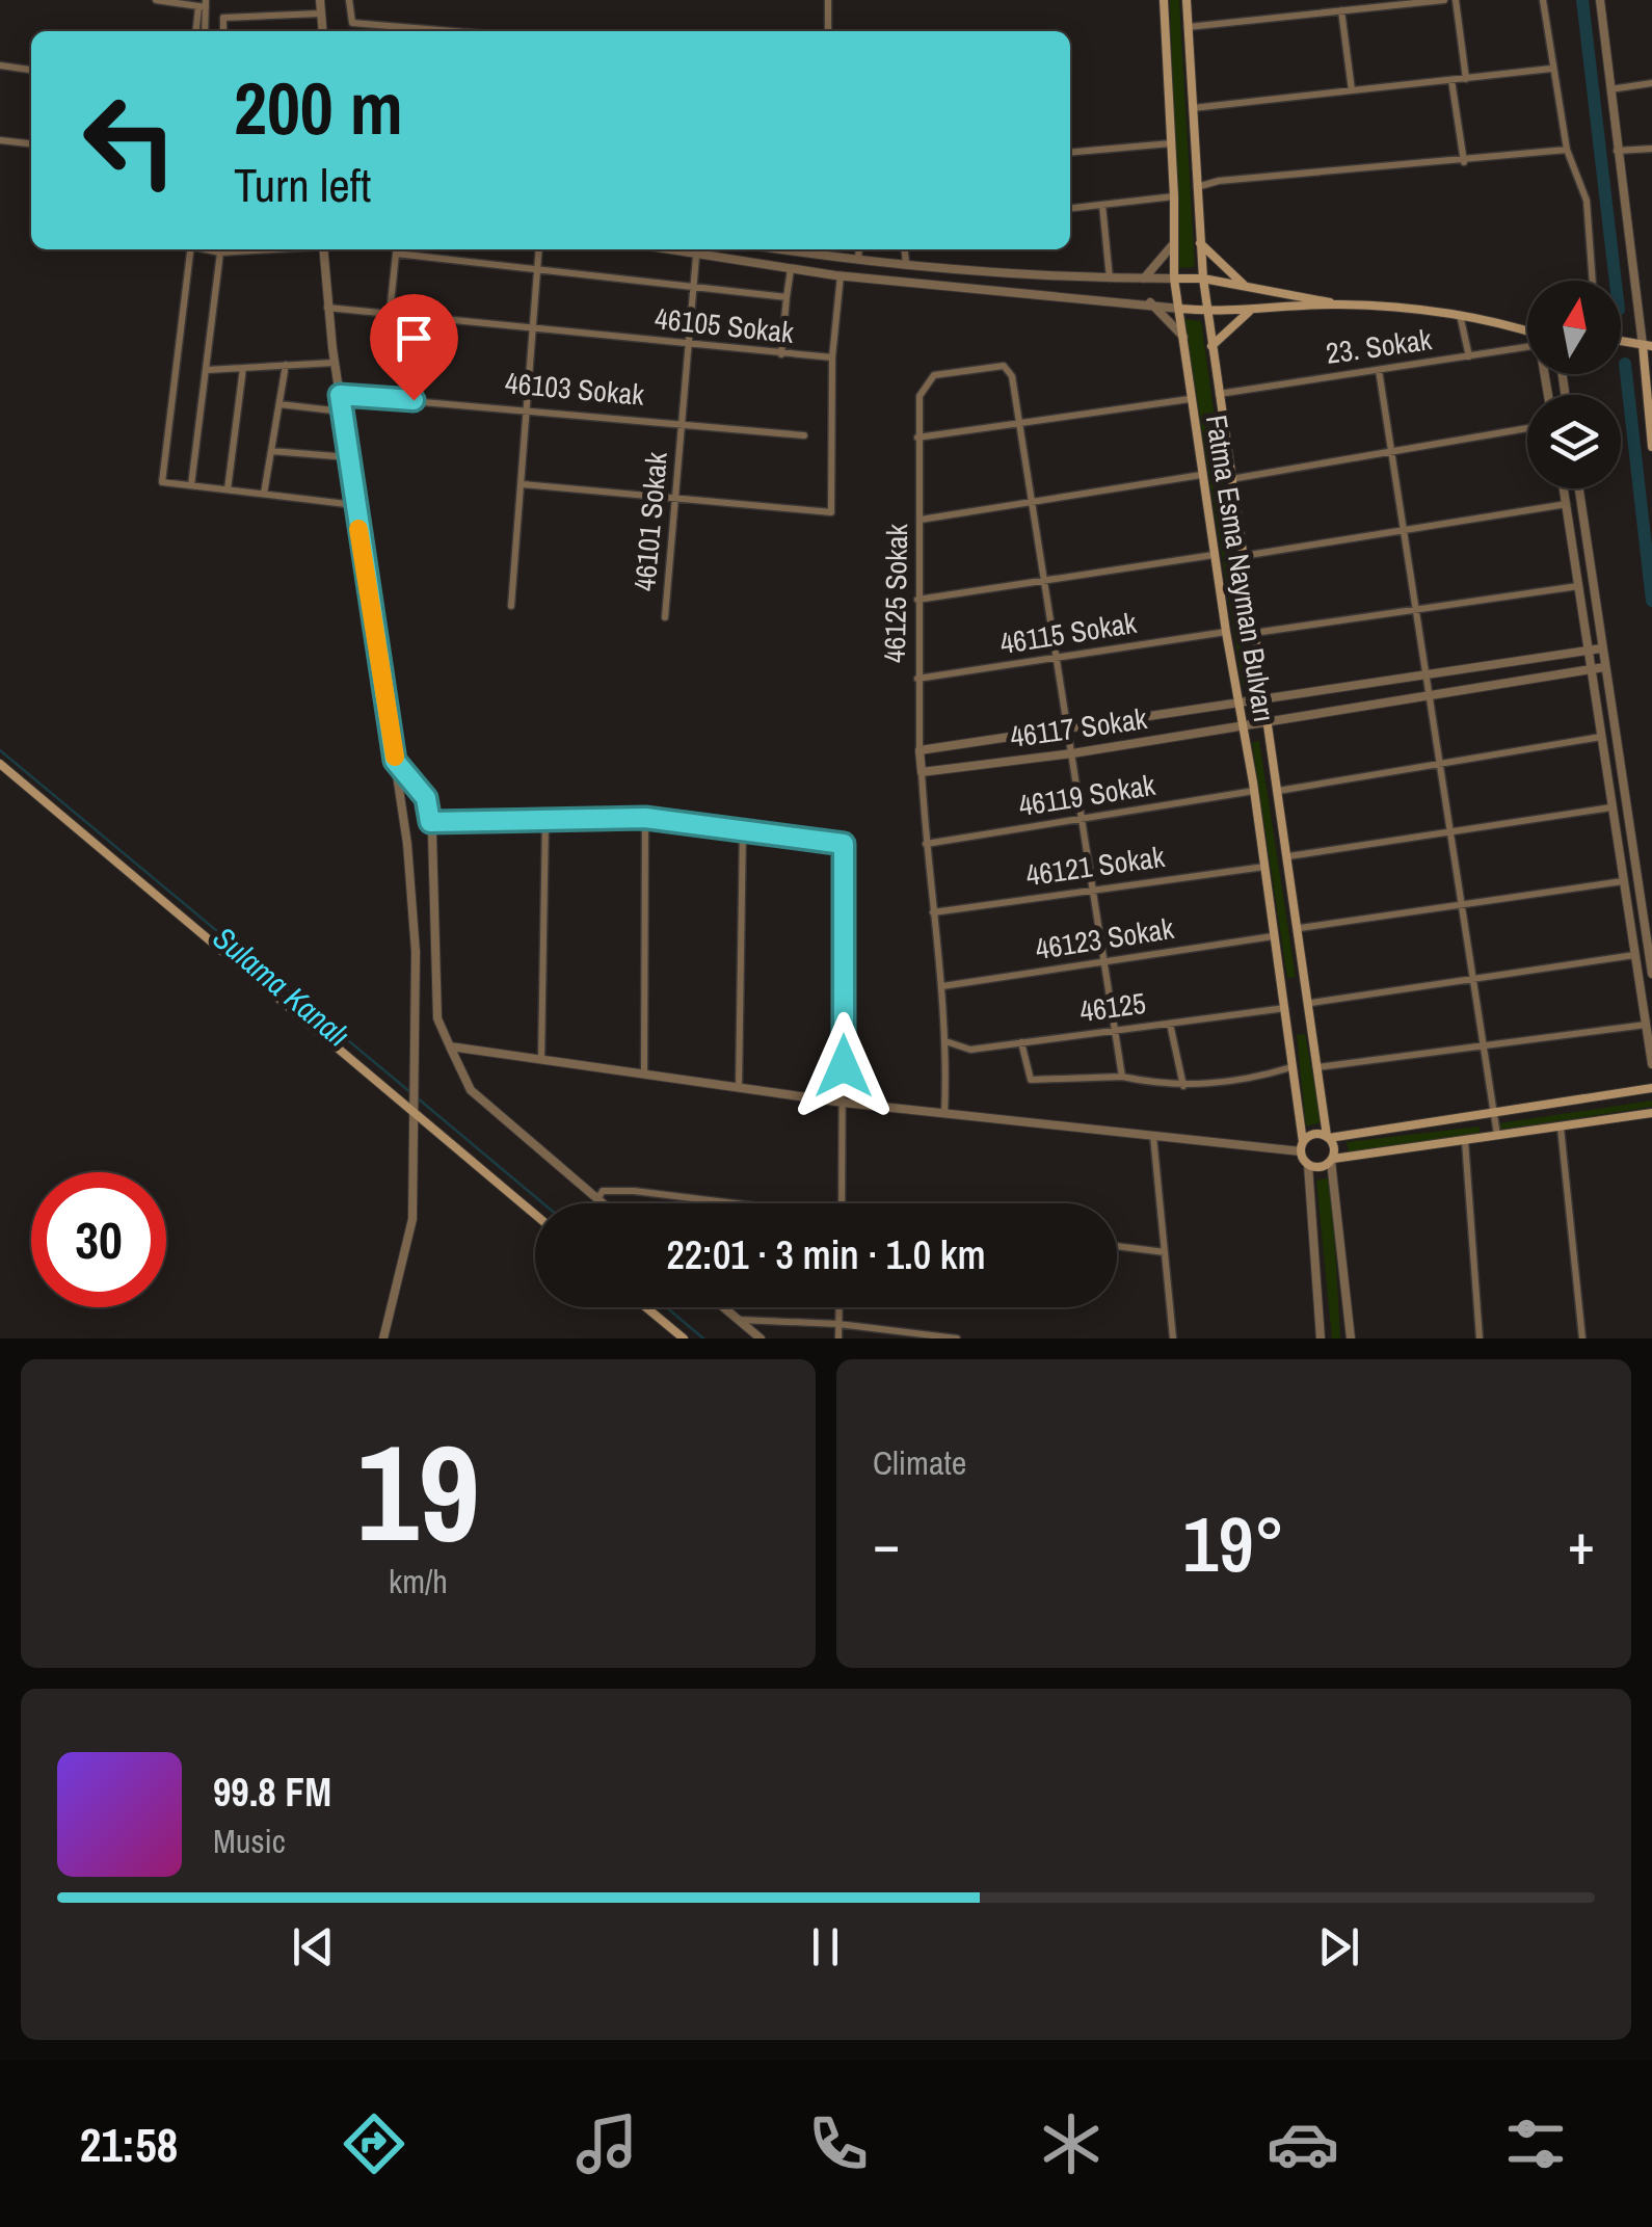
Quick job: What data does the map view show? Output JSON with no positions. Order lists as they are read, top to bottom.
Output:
{
  "streets": {
    "main road": ["Fatma Esma Nayman Bulvarı"],
    "street": [
      "46105 Sokak",
      "23. Sokak",
      "46103 Sokak",
      "46101 Sokak",
      "46125 Sokak",
      "46115 Sokak",
      "46117 Sokak",
      "46119 Sokak",
      "46121 Sokak",
      "46123 Sokak",
      "46125"
    ]
  },
  "crossings": [
    ["46105 Sokak", "46101 Sokak"],
    ["23. Sokak", "Fatma Esma Nayman Bulvarı"],
    ["46103 Sokak", "46101 Sokak"],
    ["Fatma Esma Nayman Bulvarı", "46115 Sokak"],
    ["Fatma Esma Nayman Bulvarı", "46117 Sokak"],
    ["Fatma Esma Nayman Bulvarı", "46119 Sokak"],
    ["Fatma Esma Nayman Bulvarı", "46121 Sokak"],
    ["Fatma Esma Nayman Bulvarı", "46123 Sokak"],
    ["Fatma Esma Nayman Bulvarı", "46125"],
    ["46125 Sokak", "46115 Sokak"],
    ["46125 Sokak", "46117 Sokak"]
  ],
  "water": ["Sulama Kanalı"],
  "north": "top",
  "page": {
    "turn": ["200 m", "Turn left"],
    "limit": "30",
    "trip": "22:01 · 3 min · 1.0 km",
    "tile": [
      ["19", "km/h"],
      "Climate"
    ],
    "heat": ["−", "19°", "+"],
    "song": ["99.8 FM", "Music"],
    "tabs": "21:58"
  }
}
